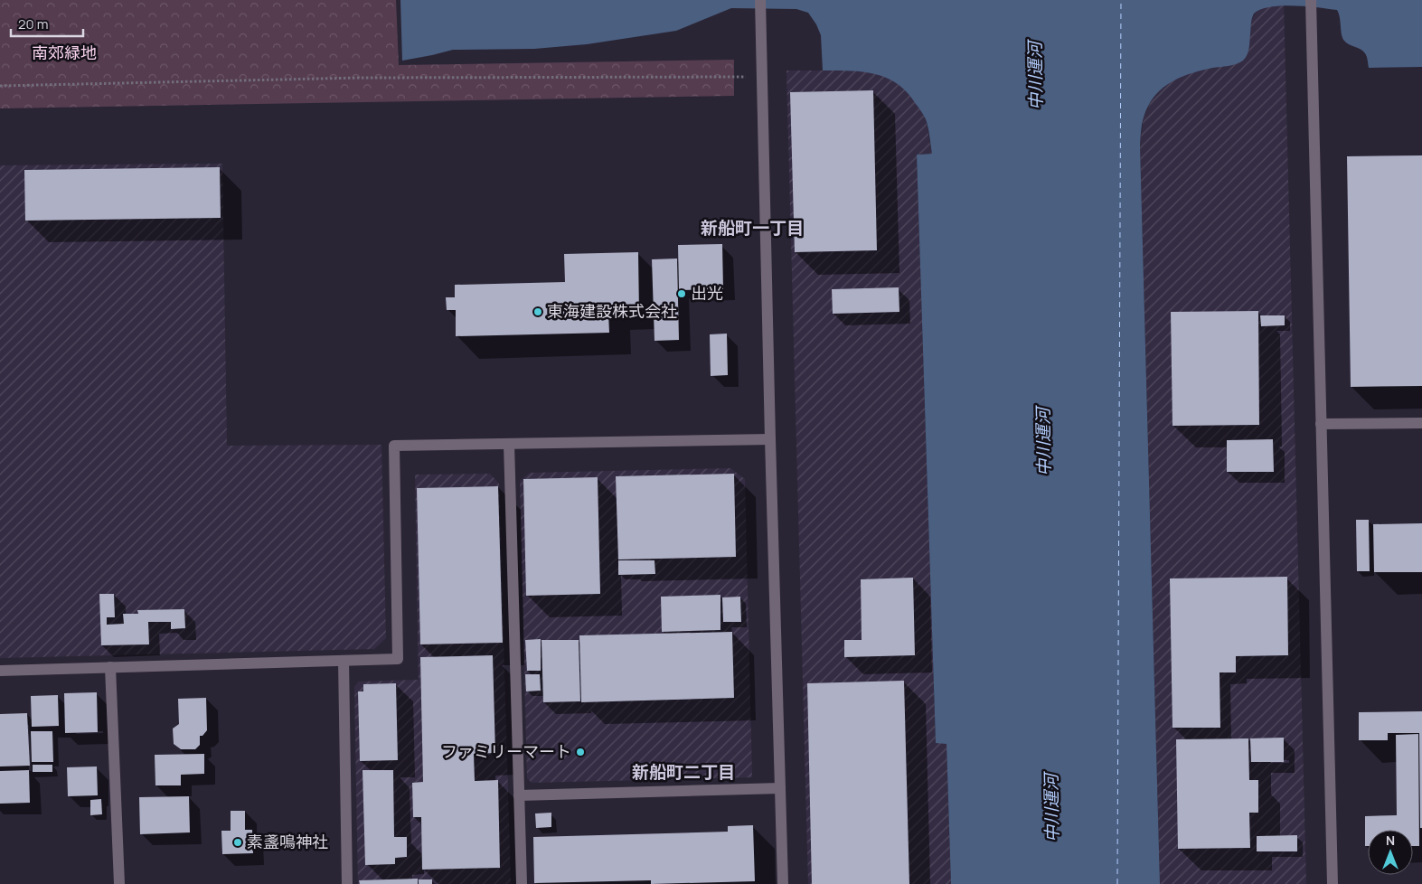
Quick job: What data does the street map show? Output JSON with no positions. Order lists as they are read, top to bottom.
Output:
{
  "districts": ["新船町一丁目", "新船町二丁目"],
  "water": ["中川運河"],
  "parks": ["南郊緑地"],
  "places": [
    "出光",
    "東海建設株式会社",
    "ファミリーマート",
    "素盞鳴神社"
  ],
  "scale_bar": "20 m",
  "north": "top"
}
